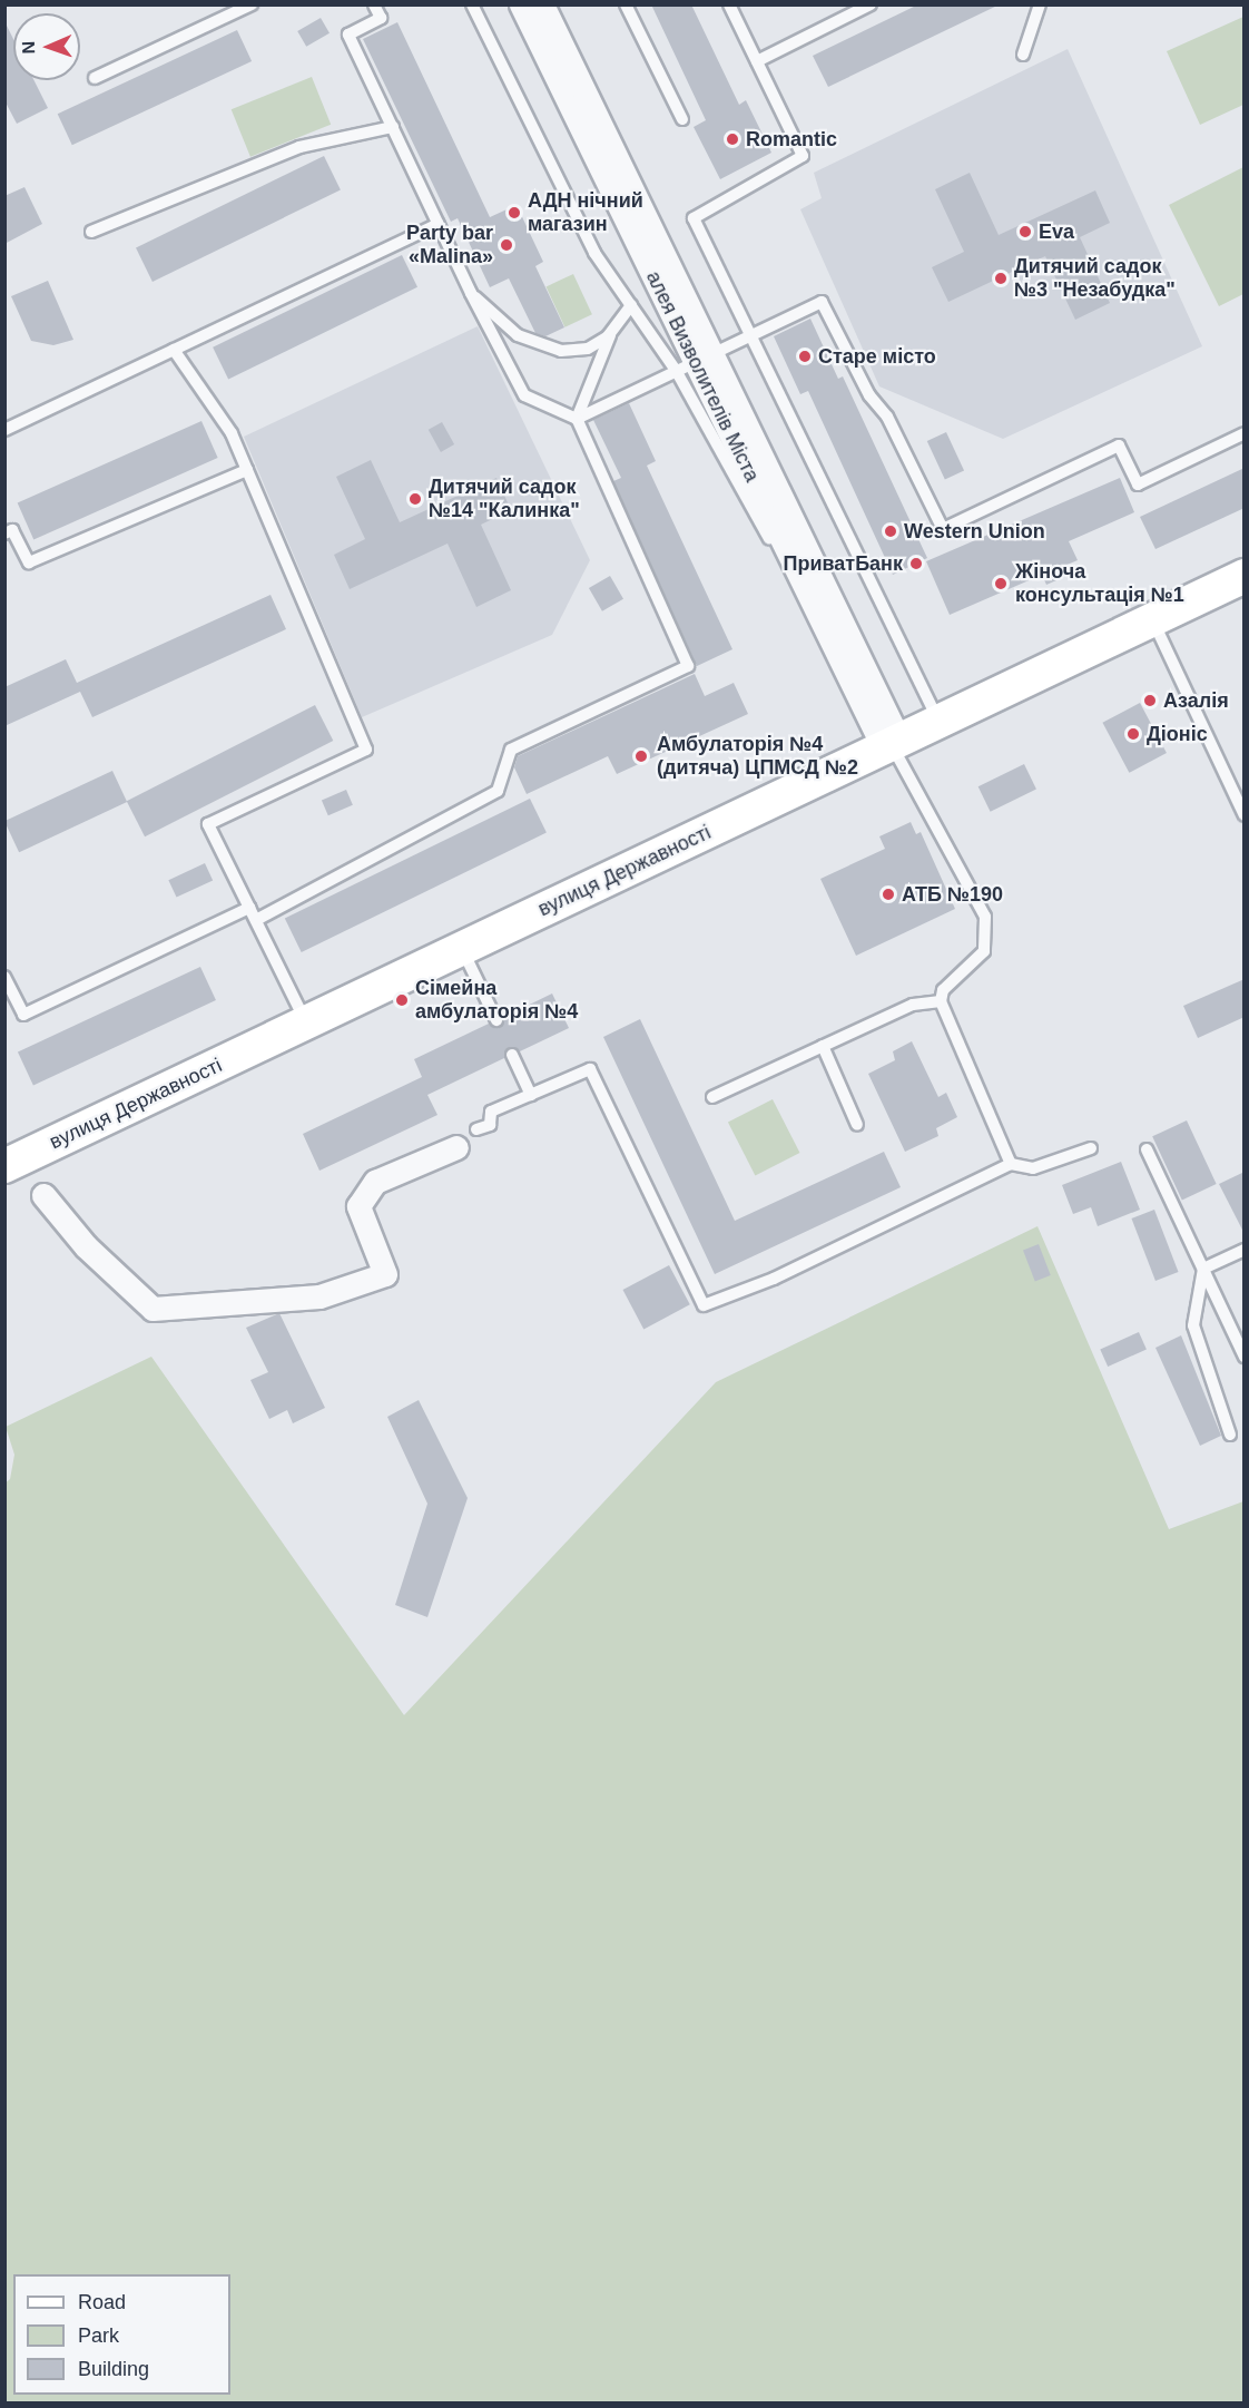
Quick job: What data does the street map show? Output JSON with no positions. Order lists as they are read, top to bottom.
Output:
{
  "streets": {
    "street": ["алея Визволителів Міста", "вулиця Державності"]
  },
  "crossings": [
    ["алея Визволителів Міста", "вулиця Державності"]
  ],
  "places": [
    "Romantic",
    "АДН нічний магазин",
    "Eva",
    "Party bar «Malina»",
    "Дитячий садок №3 \"Незабудка\"",
    "Старе місто",
    "Дитячий садок №14 \"Калинка\"",
    "Western Union",
    "ПриватБанк",
    "Жіноча консультація №1",
    "Азалія",
    "Діоніс",
    "Амбулаторія №4 (дитяча) ЦПМСД №2",
    "АТБ №190",
    "Сімейна амбулаторія №4"
  ],
  "legend": ["Road", "Park", "Building"],
  "north": "left"
}
